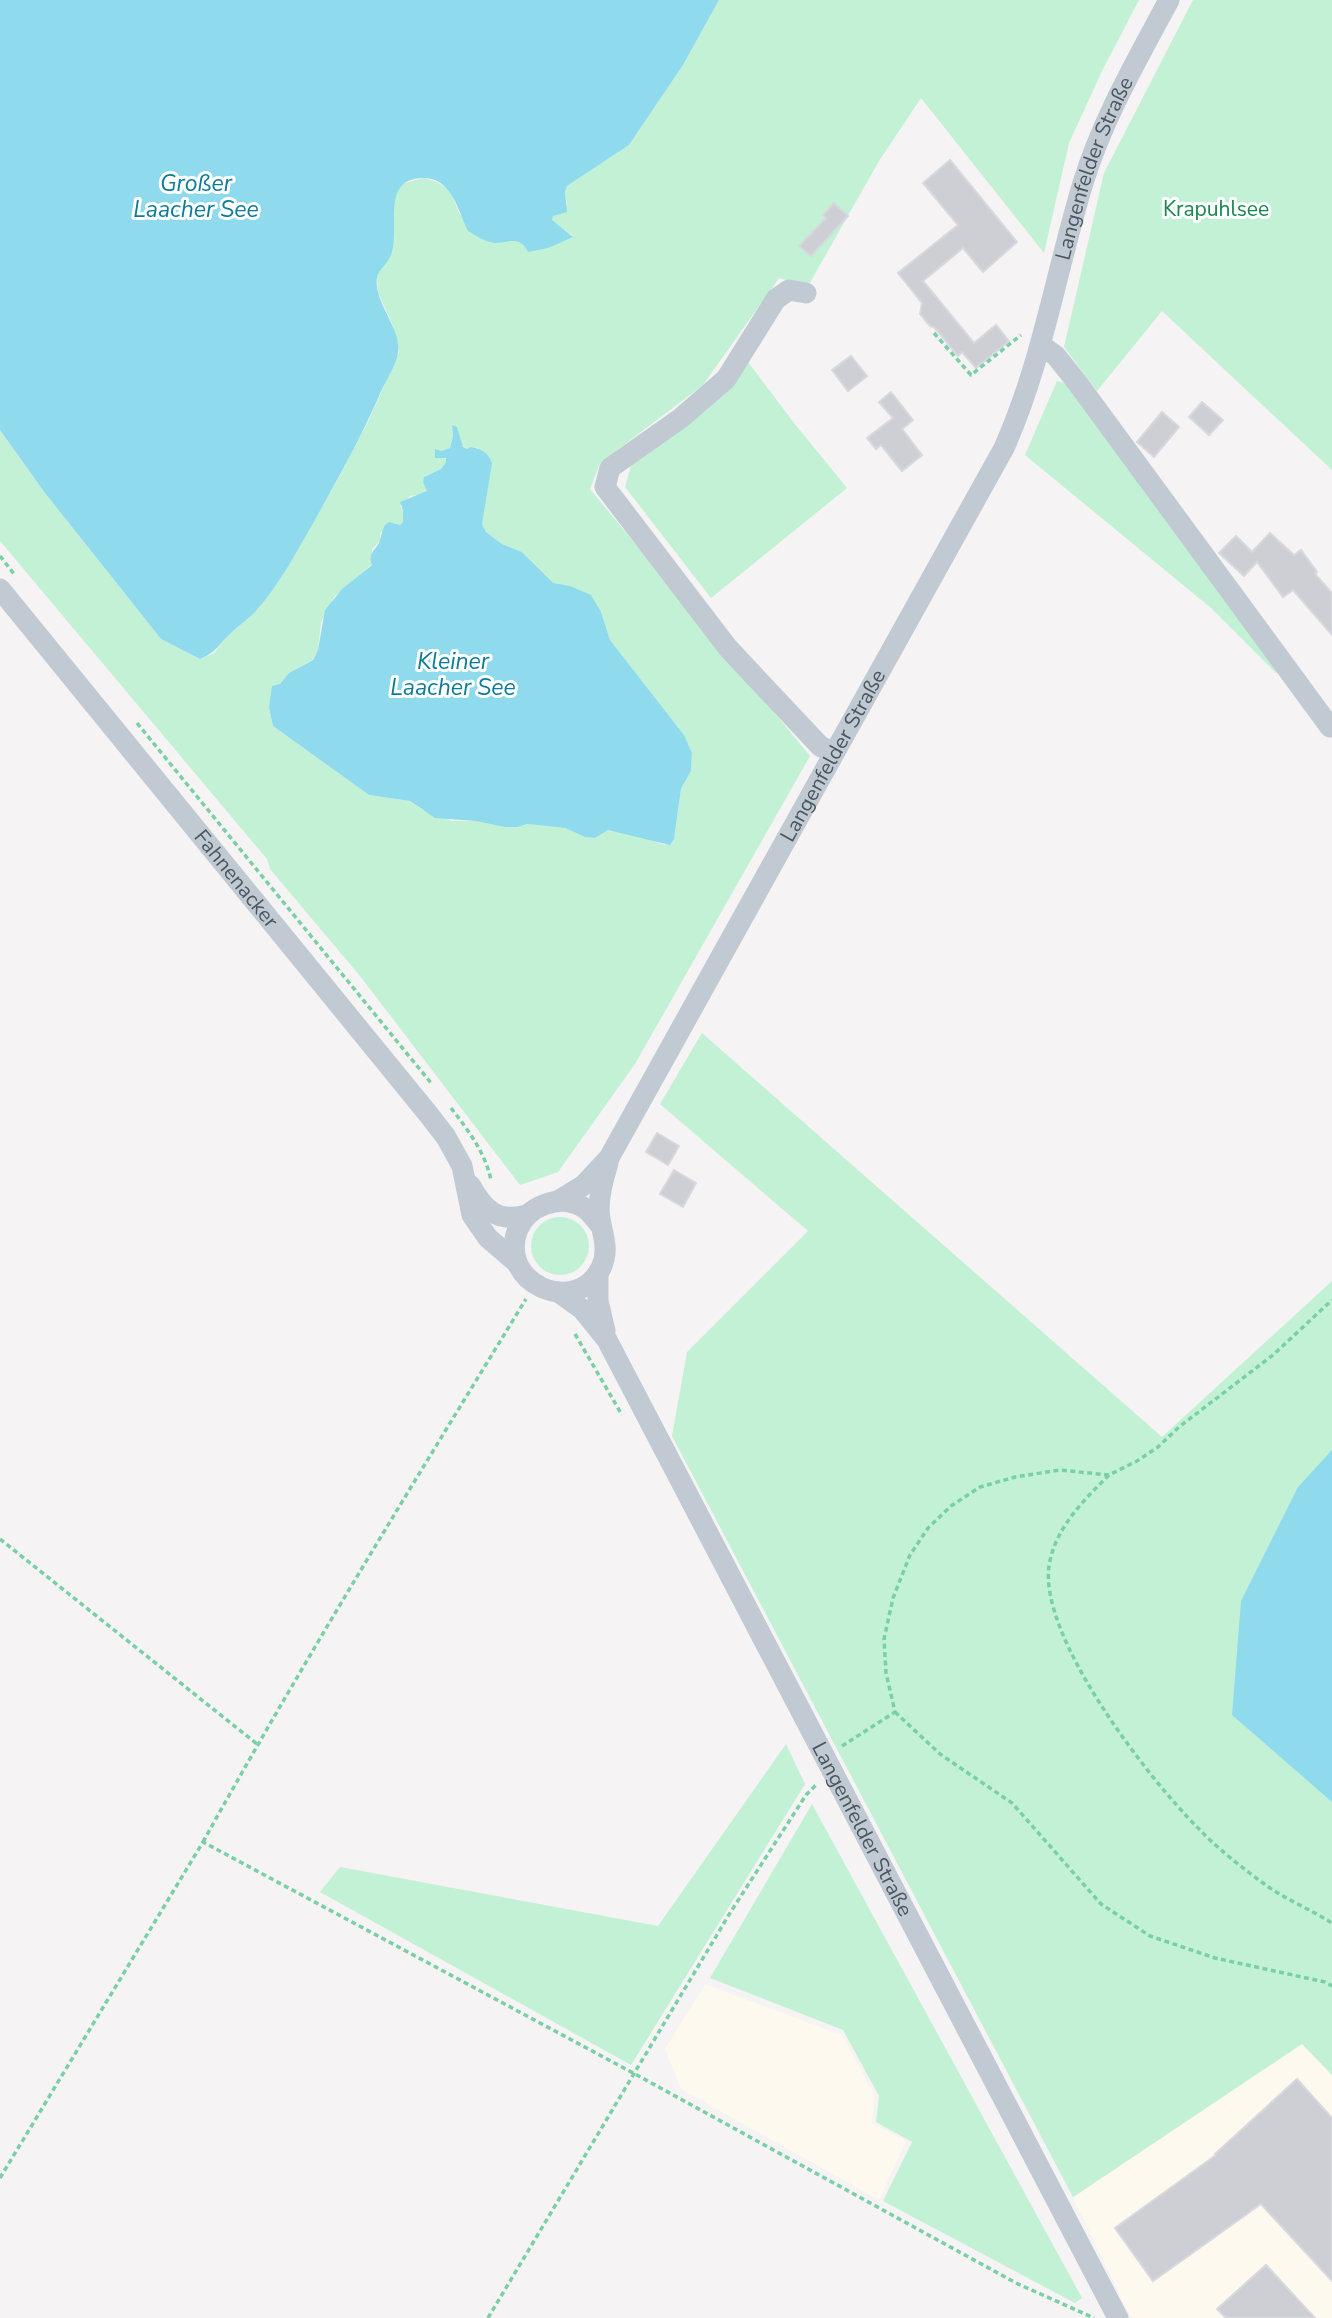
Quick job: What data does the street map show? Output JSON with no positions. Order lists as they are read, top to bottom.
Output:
{
  "streets": {
    "street": ["Langenfelder Straße", "Fahnenacker"]
  },
  "crossings": [
    ["Langenfelder Straße", "Fahnenacker"]
  ],
  "water": ["Großer Laacher See", "Kleiner Laacher See"],
  "parks": ["Krapuhlsee"]
}
